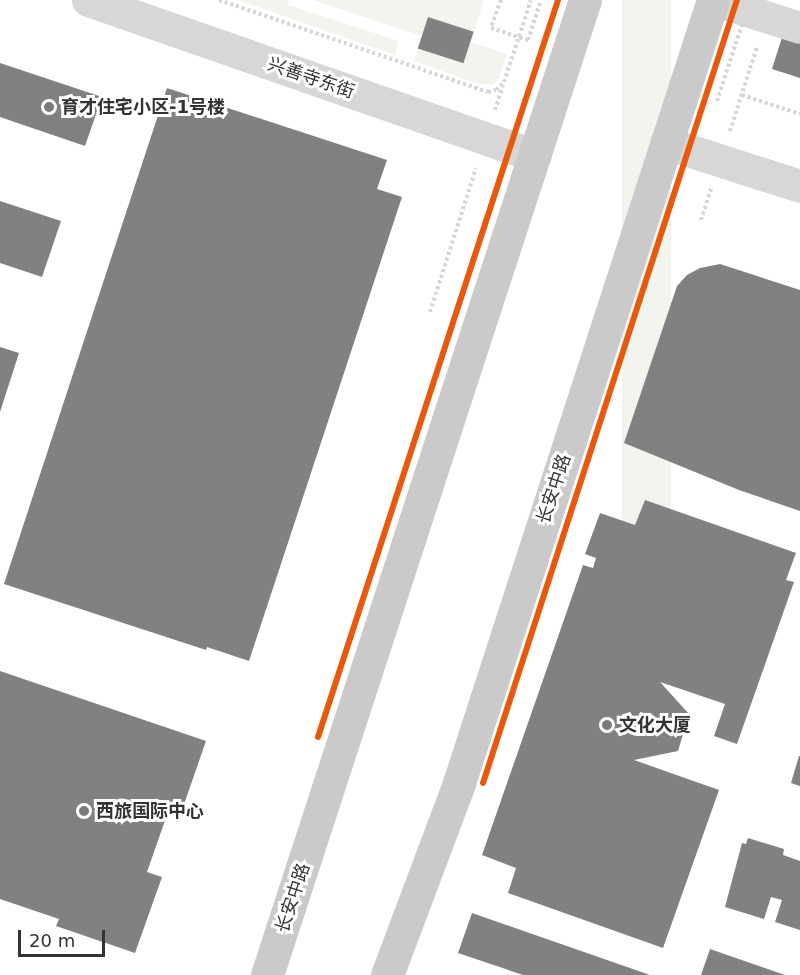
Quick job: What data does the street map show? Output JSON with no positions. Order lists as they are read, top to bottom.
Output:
{
  "streets": {
    "main road": ["长安中路"],
    "street": ["兴善寺东街"]
  },
  "crossings": [
    ["兴善寺东街", "长安中路"]
  ],
  "places": ["育才住宅小区-1号楼", "文化大厦", "西旅国际中心"],
  "scale_bar": "20 m"
}
